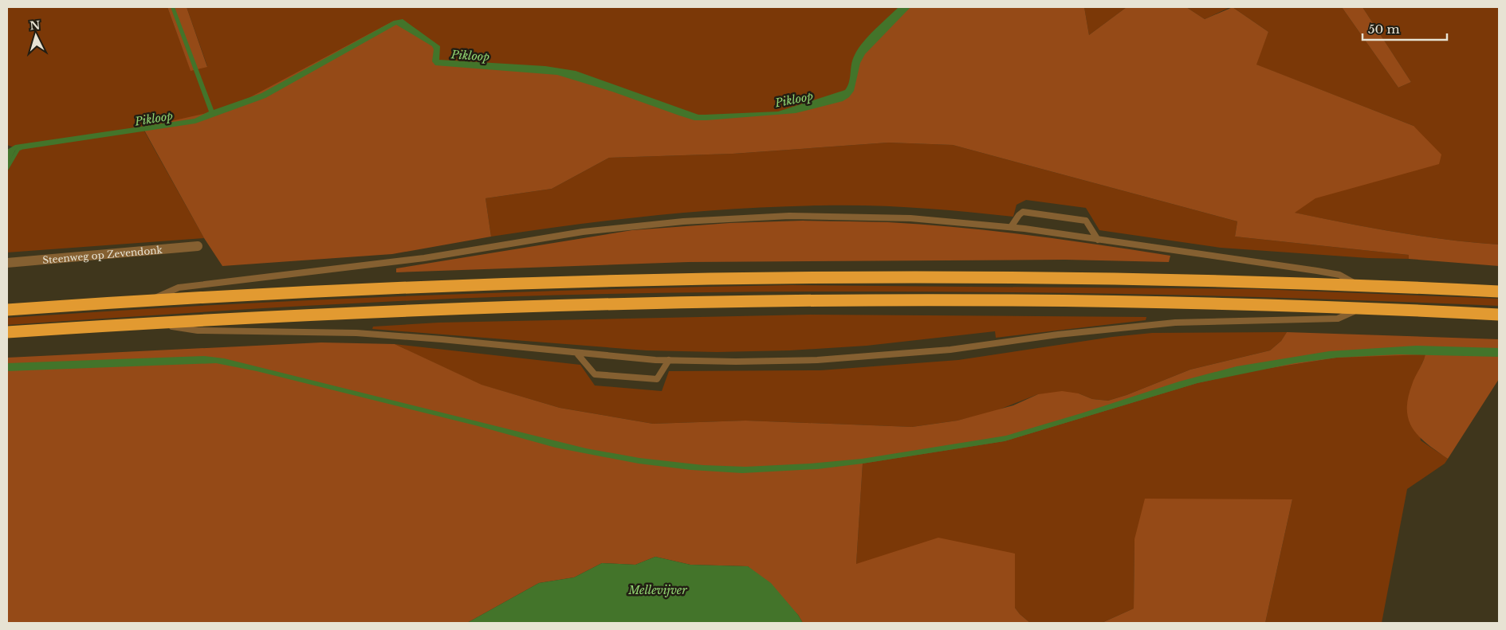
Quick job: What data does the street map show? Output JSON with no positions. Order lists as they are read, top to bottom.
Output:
{
  "streets": {
    "street": ["Steenweg op Zevendonk"]
  },
  "water": ["Pikloop", "Mellevijver"],
  "scale_bar": "50 m",
  "north": "top"
}
